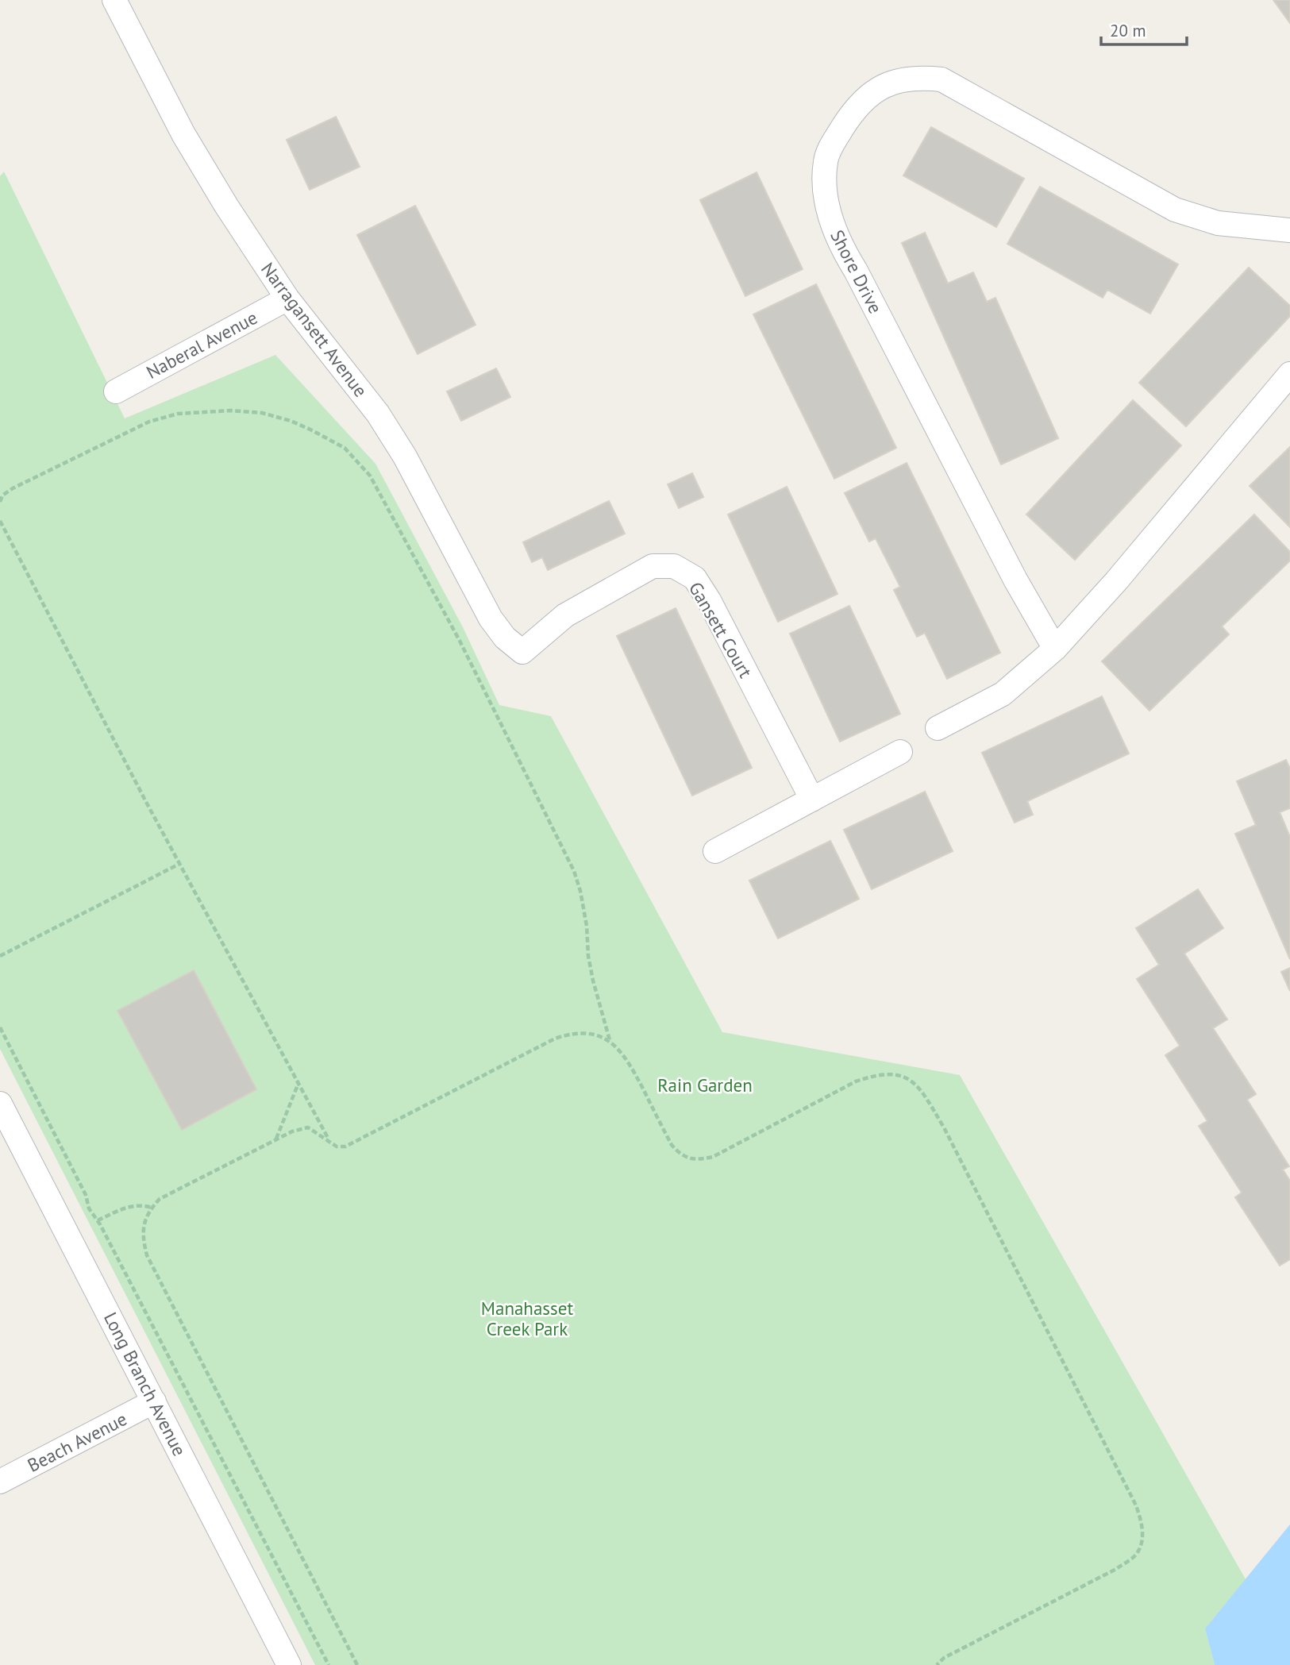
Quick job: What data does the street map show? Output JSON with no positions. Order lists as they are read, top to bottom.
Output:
{
  "streets": {
    "street": [
      "Shore Drive",
      "Narragansett Avenue",
      "Naberal Avenue",
      "Gansett Court",
      "Long Branch Avenue",
      "Beach Avenue"
    ]
  },
  "crossings": [
    ["Narragansett Avenue", "Naberal Avenue"],
    ["Narragansett Avenue", "Gansett Court"],
    ["Long Branch Avenue", "Beach Avenue"]
  ],
  "parks": ["Rain Garden", "Manahasset Creek Park"],
  "scale_bar": "20 m"
}
